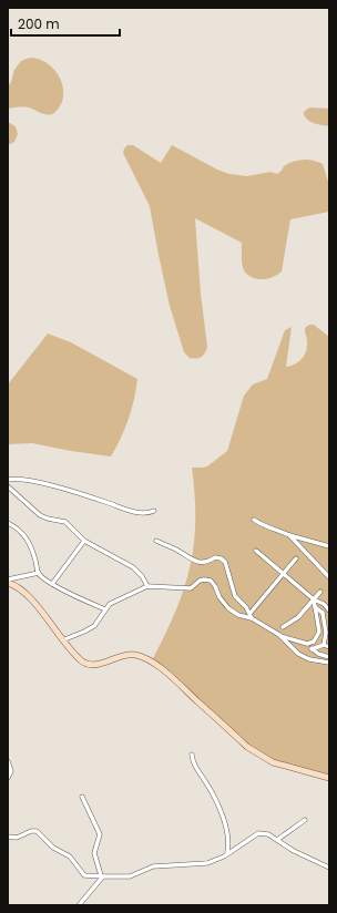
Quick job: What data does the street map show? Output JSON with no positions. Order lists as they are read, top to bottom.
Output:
{
  "scale_bar": "200 m"
}
